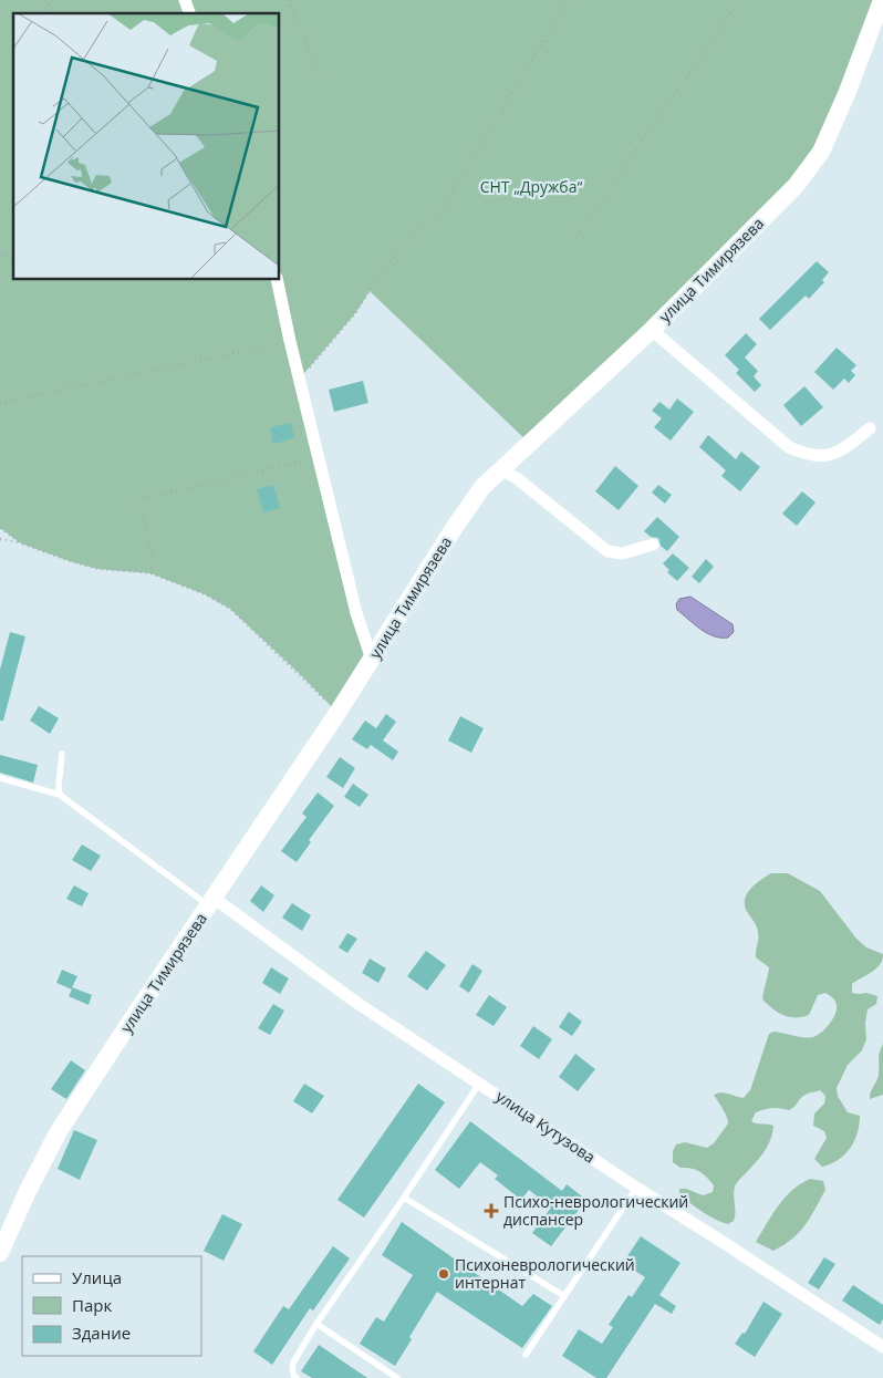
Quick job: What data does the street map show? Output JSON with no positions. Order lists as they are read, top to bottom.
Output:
{
  "streets": {
    "main road": ["улица Тимирязева"],
    "street": ["улица Кутузова"]
  },
  "crossings": [
    ["улица Тимирязева", "улица Кутузова"]
  ],
  "parks": ["СНТ „Дружба“"],
  "places": {
    "health": ["Психо-неврологический диспансер"],
    "other": ["Психоневрологический интернат"]
  },
  "legend": ["Улица", "Парк", "Здание"]
}
